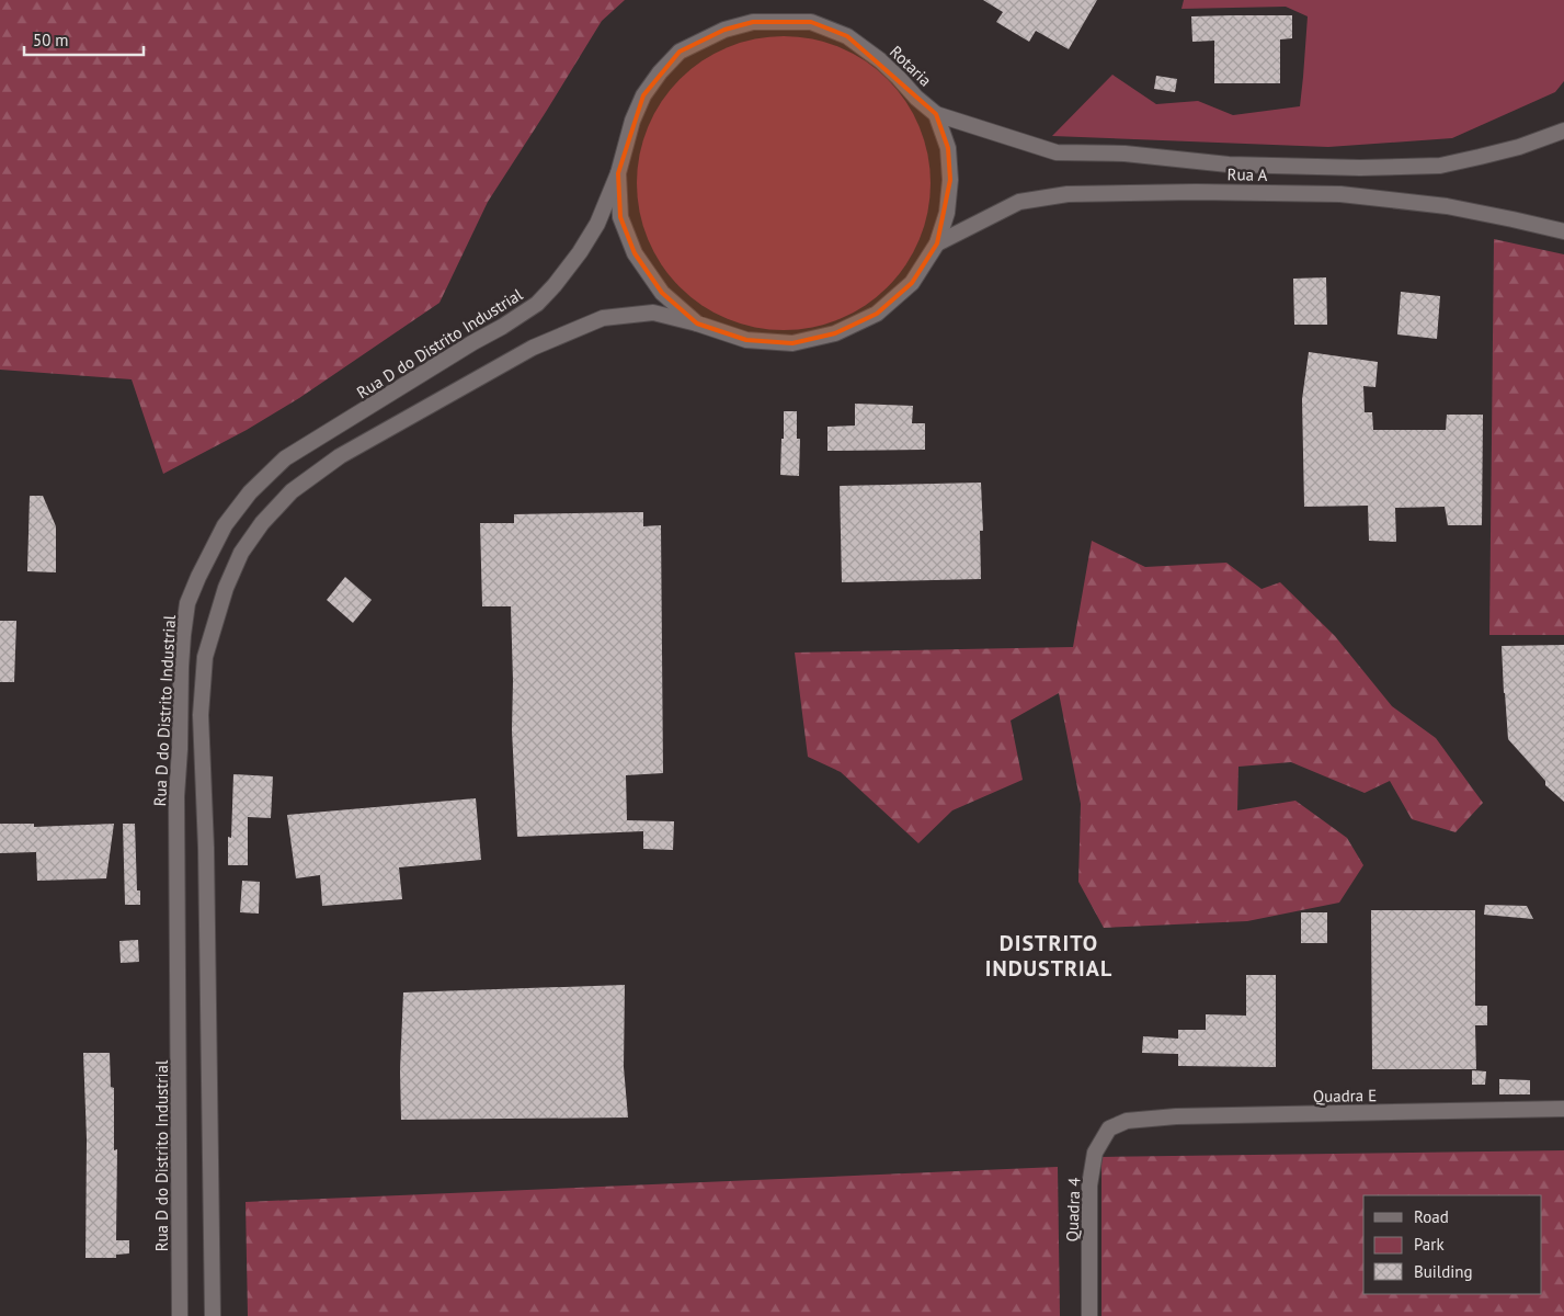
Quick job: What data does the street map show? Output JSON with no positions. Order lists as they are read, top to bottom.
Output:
{
  "streets": {
    "street": [
      "Rotaria",
      "Rua A",
      "Rua D do Distrito Industrial",
      "Quadra E",
      "Quadra 4"
    ]
  },
  "crossings": [
    ["Rotaria", "Rua A"],
    ["Rotaria", "Rua D do Distrito Industrial"],
    ["Quadra E", "Quadra 4"]
  ],
  "districts": ["DISTRITO INDUSTRIAL"],
  "legend": ["Road", "Park", "Building"],
  "scale_bar": "50 m"
}
